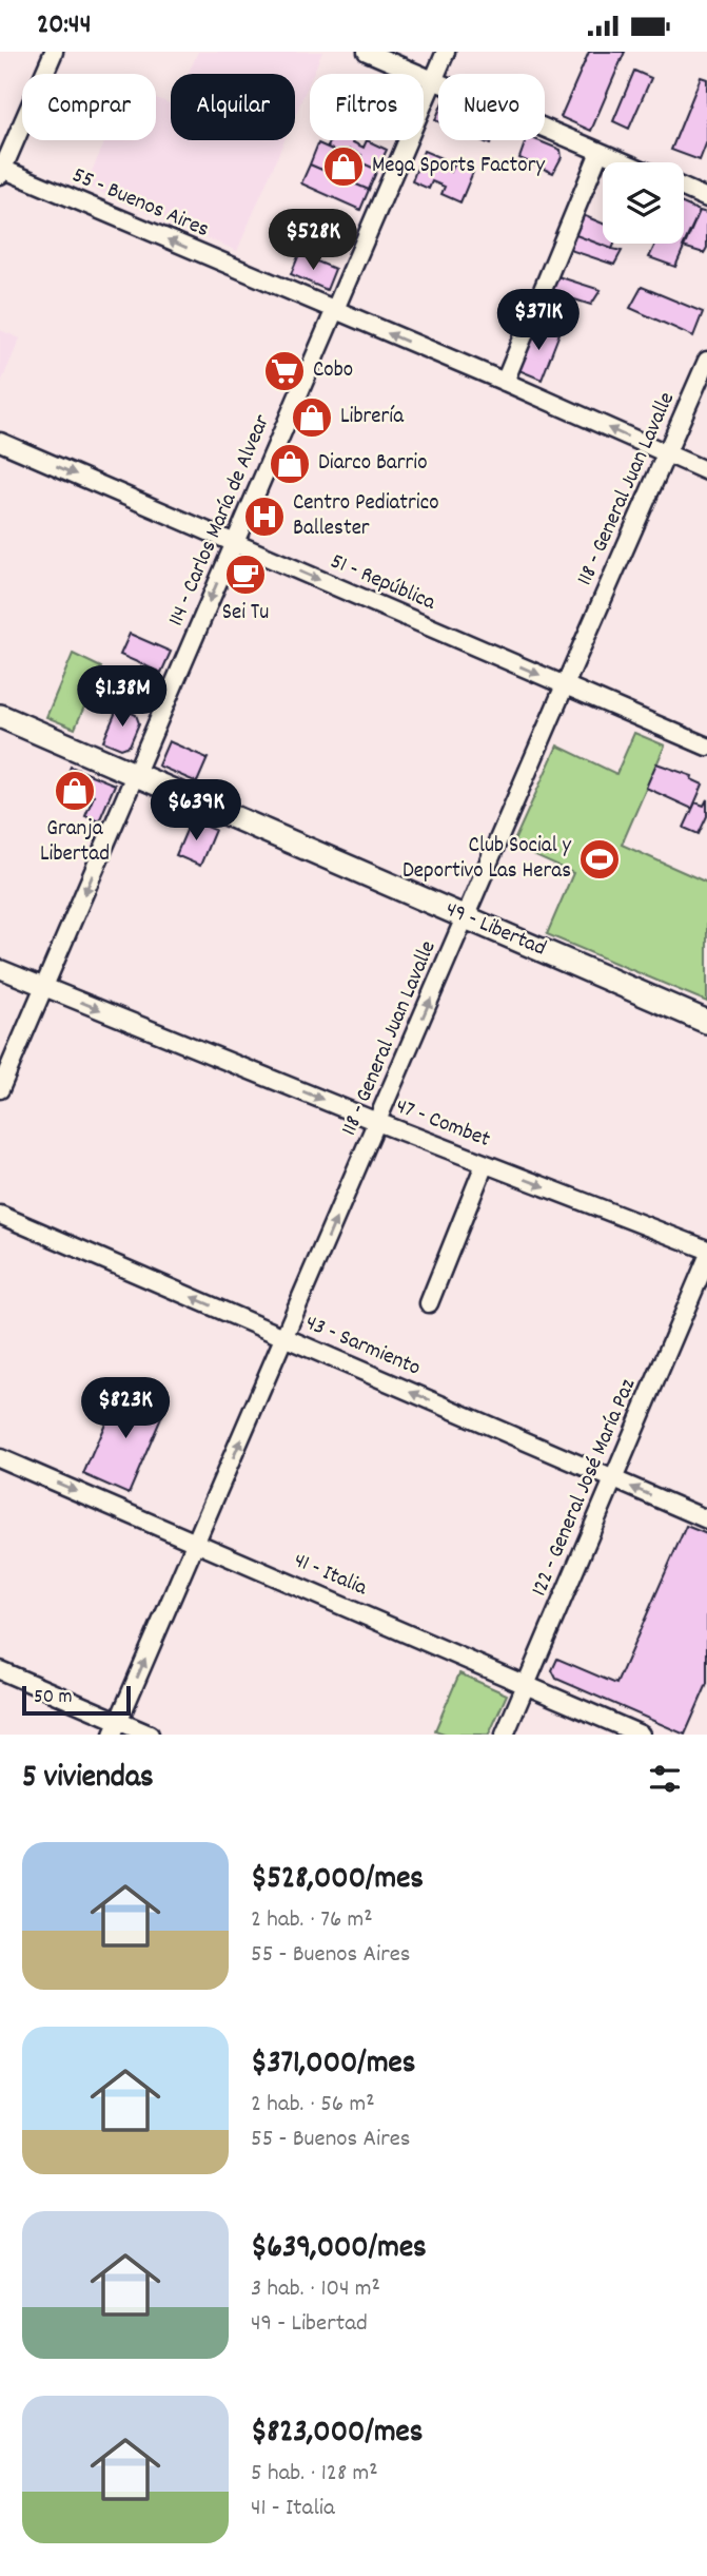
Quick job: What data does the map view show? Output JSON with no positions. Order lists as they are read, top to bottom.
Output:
{
  "streets": {
    "street": [
      "55 - Buenos Aires",
      "118 - General Juan Lavalle",
      "114 - Carlos María de Alvear",
      "51 - República",
      "49 - Libertad",
      "47 - Combet",
      "43 - Sarmiento",
      "122 - General José María Paz",
      "41 - Italia"
    ]
  },
  "crossings": [
    ["55 - Buenos Aires", "118 - General Juan Lavalle"],
    ["55 - Buenos Aires", "114 - Carlos María de Alvear"],
    ["118 - General Juan Lavalle", "51 - República"],
    ["118 - General Juan Lavalle", "49 - Libertad"],
    ["118 - General Juan Lavalle", "47 - Combet"],
    ["118 - General Juan Lavalle", "43 - Sarmiento"],
    ["118 - General Juan Lavalle", "41 - Italia"],
    ["114 - Carlos María de Alvear", "51 - República"],
    ["114 - Carlos María de Alvear", "49 - Libertad"],
    ["114 - Carlos María de Alvear", "47 - Combet"],
    ["43 - Sarmiento", "122 - General José María Paz"],
    ["122 - General José María Paz", "41 - Italia"]
  ],
  "one_way": [
    "55 - Buenos Aires",
    "118 - General Juan Lavalle",
    "114 - Carlos María de Alvear",
    "51 - República",
    "47 - Combet",
    "43 - Sarmiento"
  ],
  "places": {
    "shop": [
      "Mega Sports Factory",
      "Librería",
      "Diarco Barrio",
      "Granja Libertad"
    ],
    "supermarket": ["Cobo"],
    "hospital": ["Centro Pediatrico Ballester"],
    "cafe": ["Sei Tu"],
    "sports": ["Club Social y Deportivo Las Heras"]
  },
  "scale_bar": "50 m",
  "page": {
    "status": "20:44",
    "chip": [
      "Comprar",
      "Alquilar",
      "Filtros",
      "Nuevo"
    ],
    "price": [
      "$528K",
      "$371K",
      "$1.38M",
      "$639K",
      "$823K"
    ],
    "scale": "50 m",
    "heading": "5 viviendas",
    "list": [
      {
        "name": "$528,000/mes",
        "note": "2 hab. · 76 m² · 55 - Buenos Aires"
      },
      {
        "name": "$371,000/mes",
        "note": "2 hab. · 56 m² · 55 - Buenos Aires"
      },
      {
        "name": "$639,000/mes",
        "note": "3 hab. · 104 m² · 49 - Libertad"
      },
      {
        "name": "$823,000/mes",
        "note": "5 hab. · 128 m² · 41 - Italia"
      }
    ]
  }
}
